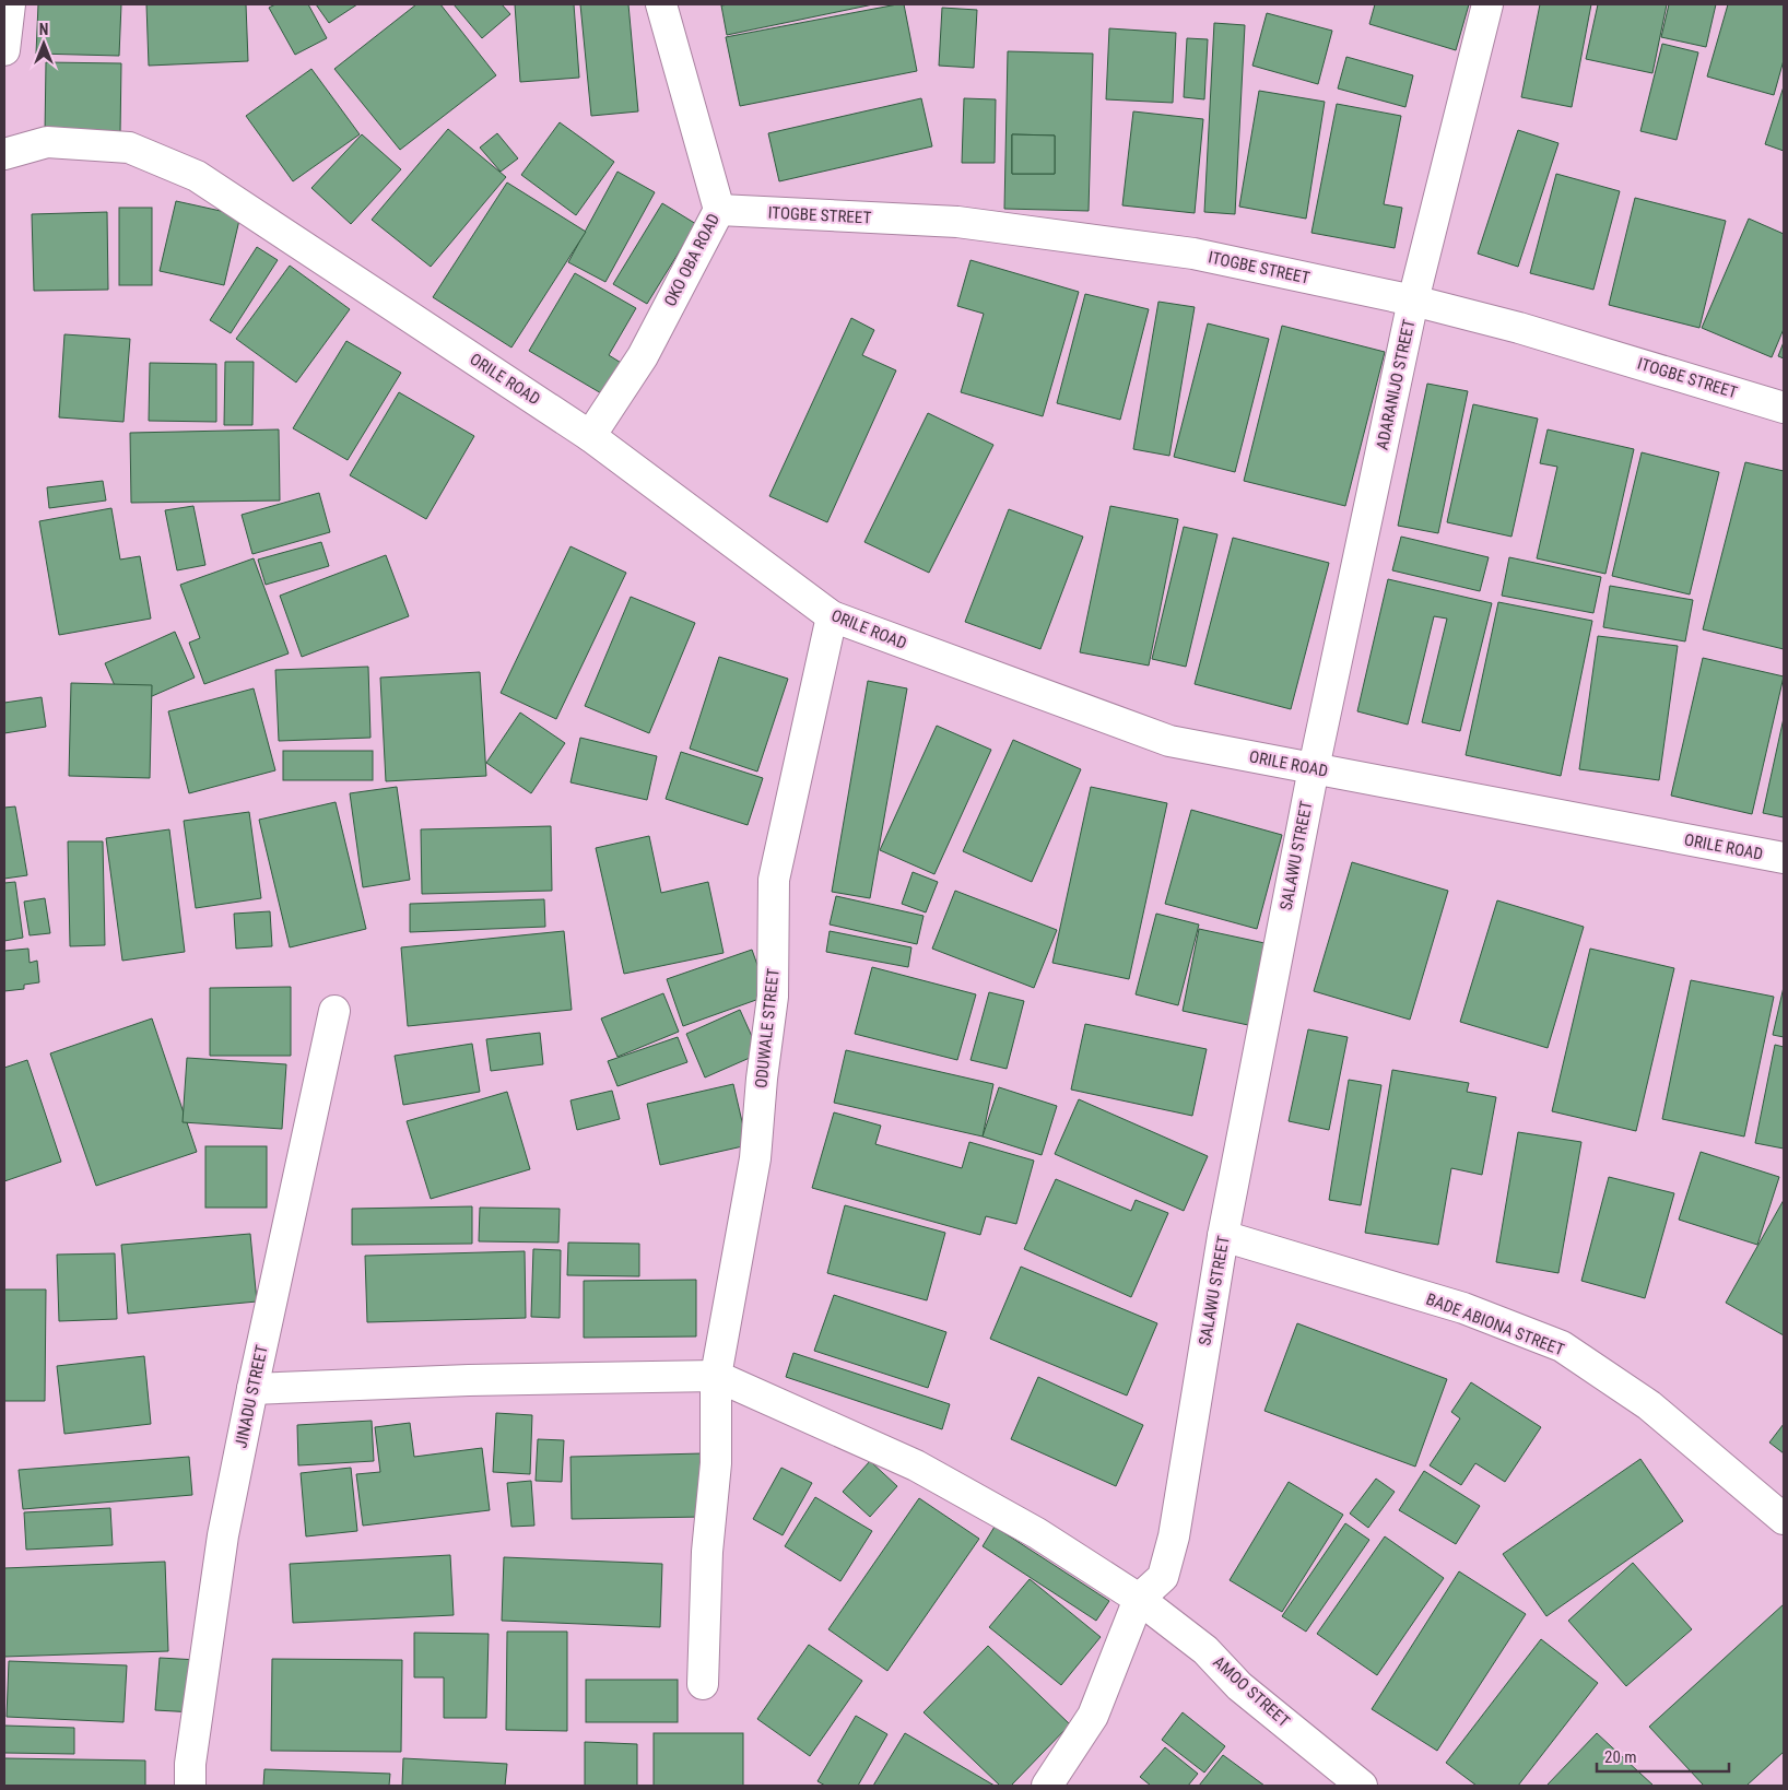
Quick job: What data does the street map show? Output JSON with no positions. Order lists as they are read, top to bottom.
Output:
{
  "streets": {
    "street": [
      "ITOGBE STREET",
      "OKO OBA ROAD",
      "ORILE ROAD",
      "ADARANIJO STREET",
      "SALAWU STREET",
      "ODUWALE STREET",
      "BADE ABIONA STREET",
      "JINADU STREET",
      "AMOO STREET"
    ]
  },
  "crossings": [
    ["ITOGBE STREET", "OKO OBA ROAD"],
    ["ITOGBE STREET", "ADARANIJO STREET"],
    ["OKO OBA ROAD", "ORILE ROAD"],
    ["ORILE ROAD", "ADARANIJO STREET"],
    ["ORILE ROAD", "SALAWU STREET"],
    ["ORILE ROAD", "ODUWALE STREET"],
    ["ADARANIJO STREET", "SALAWU STREET"],
    ["SALAWU STREET", "BADE ABIONA STREET"],
    ["SALAWU STREET", "AMOO STREET"],
    ["ODUWALE STREET", "AMOO STREET"]
  ],
  "scale_bar": "20 m",
  "north": "top"
}
